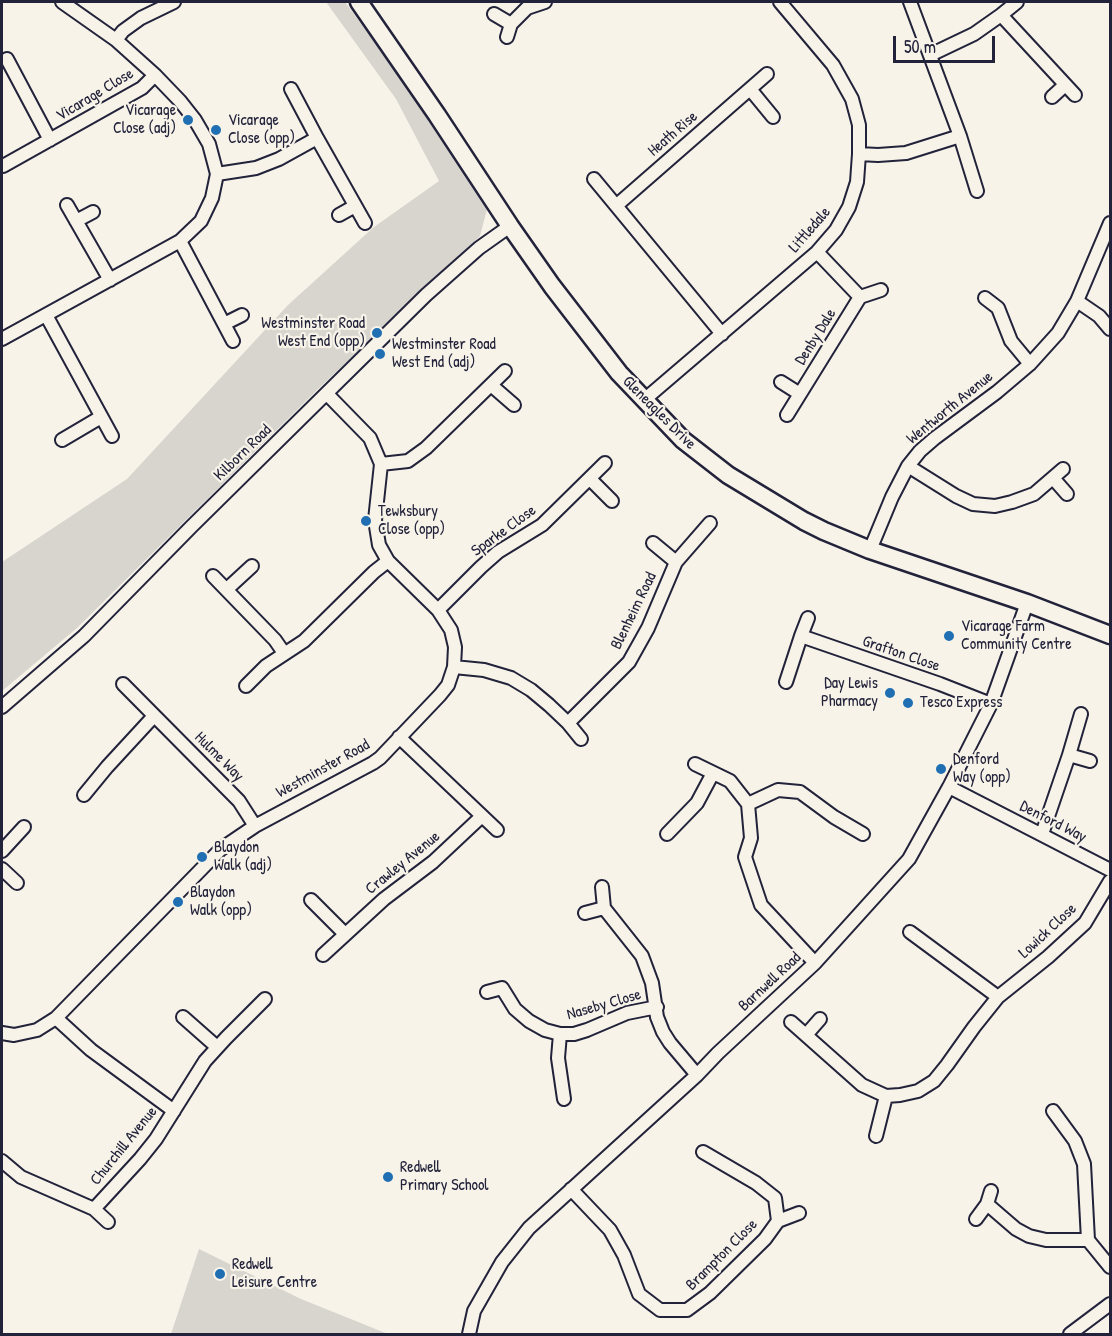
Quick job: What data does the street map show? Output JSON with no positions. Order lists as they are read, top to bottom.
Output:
{
  "streets": {
    "street": [
      "Vicarage Close",
      "Heath Rise",
      "Littledale",
      "Denby Dale",
      "Wentworth Avenue",
      "Gleneagles Drive",
      "Kilborn Road",
      "Sparke Close",
      "Blenheim Road",
      "Grafton Close",
      "Hulme Way",
      "Westminster Road",
      "Denford Way",
      "Crawley Avenue",
      "Lowick Close",
      "Barnwell Road",
      "Naseby Close",
      "Churchill Avenue",
      "Brampton Close"
    ]
  },
  "crossings": [
    ["Littledale", "Gleneagles Drive"],
    ["Wentworth Avenue", "Gleneagles Drive"],
    ["Gleneagles Drive", "Kilborn Road"],
    ["Gleneagles Drive", "Barnwell Road"],
    ["Sparke Close", "Westminster Road"],
    ["Grafton Close", "Barnwell Road"],
    ["Hulme Way", "Westminster Road"],
    ["Westminster Road", "Churchill Avenue"],
    ["Denford Way", "Barnwell Road"],
    ["Barnwell Road", "Naseby Close"],
    ["Barnwell Road", "Brampton Close"]
  ],
  "places": [
    "Vicarage Close (adj)",
    "Vicarage Close (opp)",
    "Westminster Road West End (opp)",
    "Westminster Road West End (adj)",
    "Tewksbury Close (opp)",
    "Vicarage Farm Community Centre",
    "Day Lewis Pharmacy",
    "Tesco Express",
    "Denford Way (opp)",
    "Blaydon Walk (adj)",
    "Blaydon Walk (opp)",
    "Redwell Primary School",
    "Redwell Leisure Centre"
  ],
  "scale_bar": "50 m"
}
